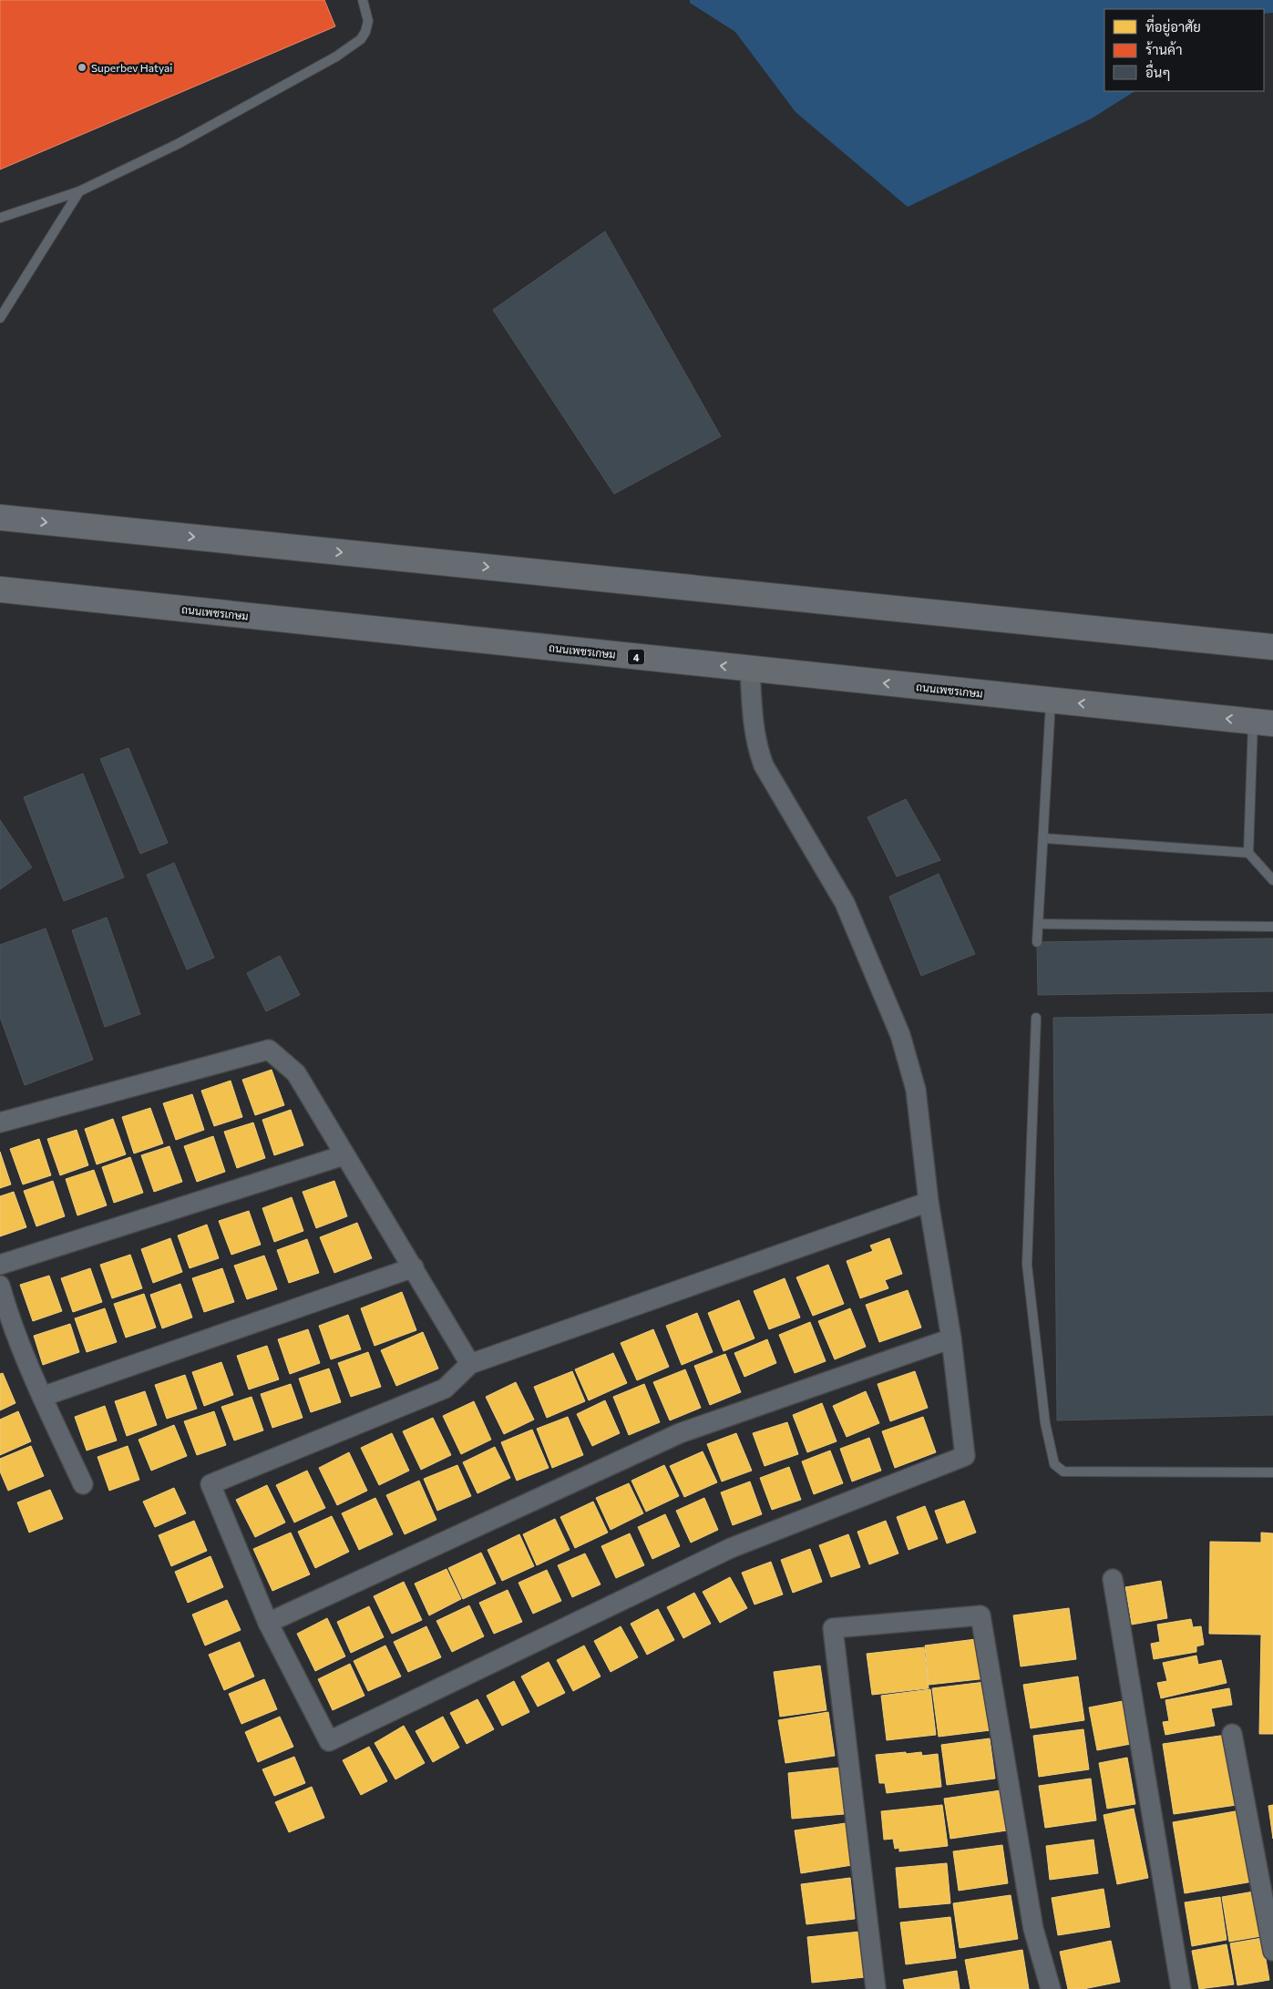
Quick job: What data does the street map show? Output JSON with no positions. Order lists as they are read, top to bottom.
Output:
{
  "streets": {
    "highway": ["ถนนเพชรเกษม", "4"]
  },
  "places": ["Superbev Hatyai"],
  "legend": ["ที่อยู่อาศัย", "ร้านค้า", "อื่นๆ"]
}
